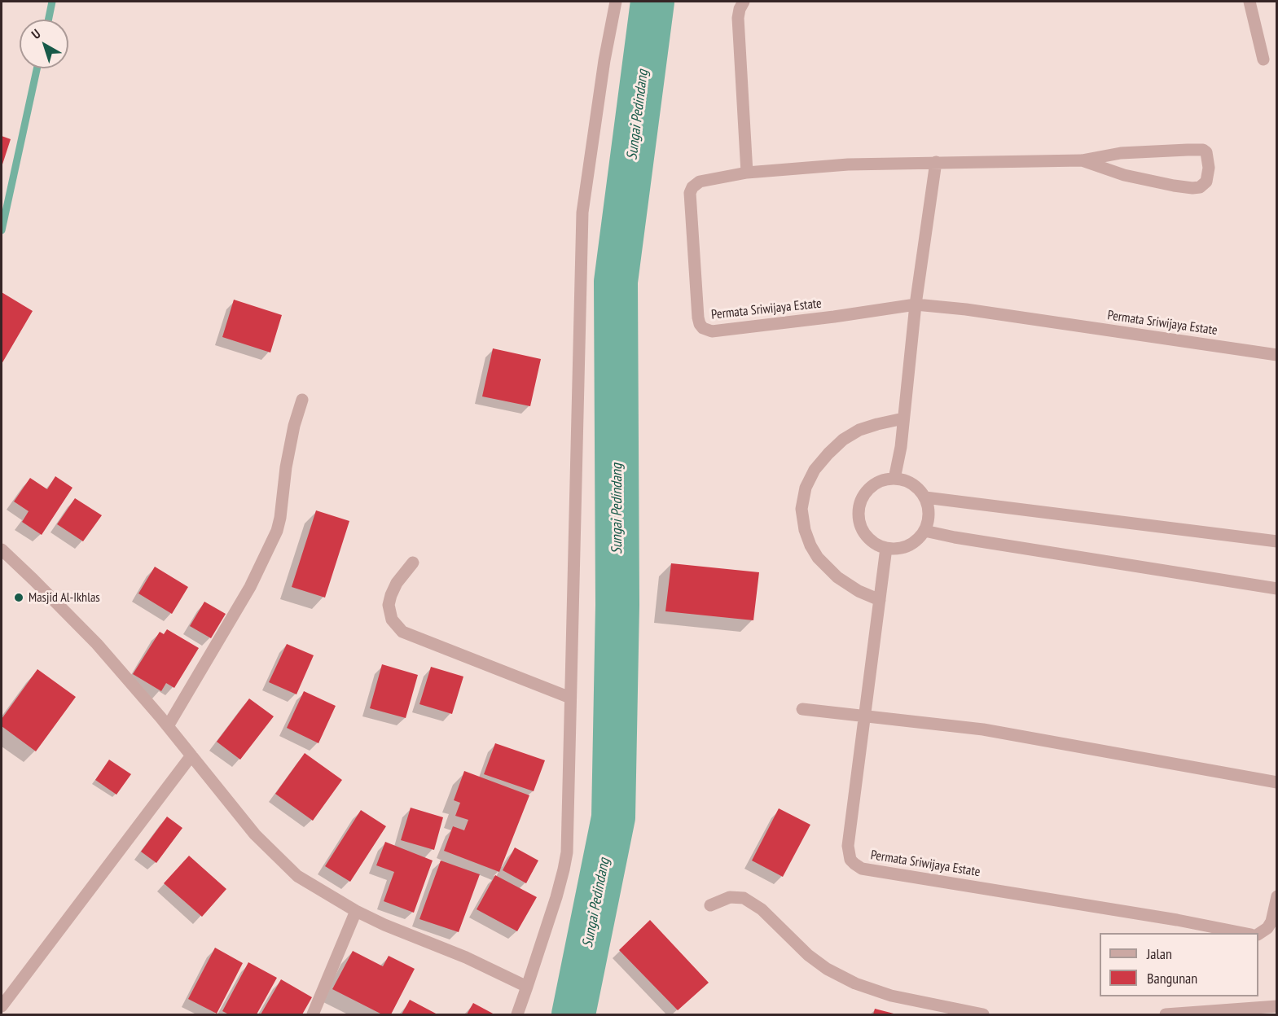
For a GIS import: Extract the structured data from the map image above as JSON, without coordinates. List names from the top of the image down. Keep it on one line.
{"streets":{"street":["Permata Sriwijaya Estate"]},"water":["Sungai Pedindang"],"places":["Masjid Al-Ikhlas"],"legend":["Jalan","Bangunan"],"north":"top left"}
